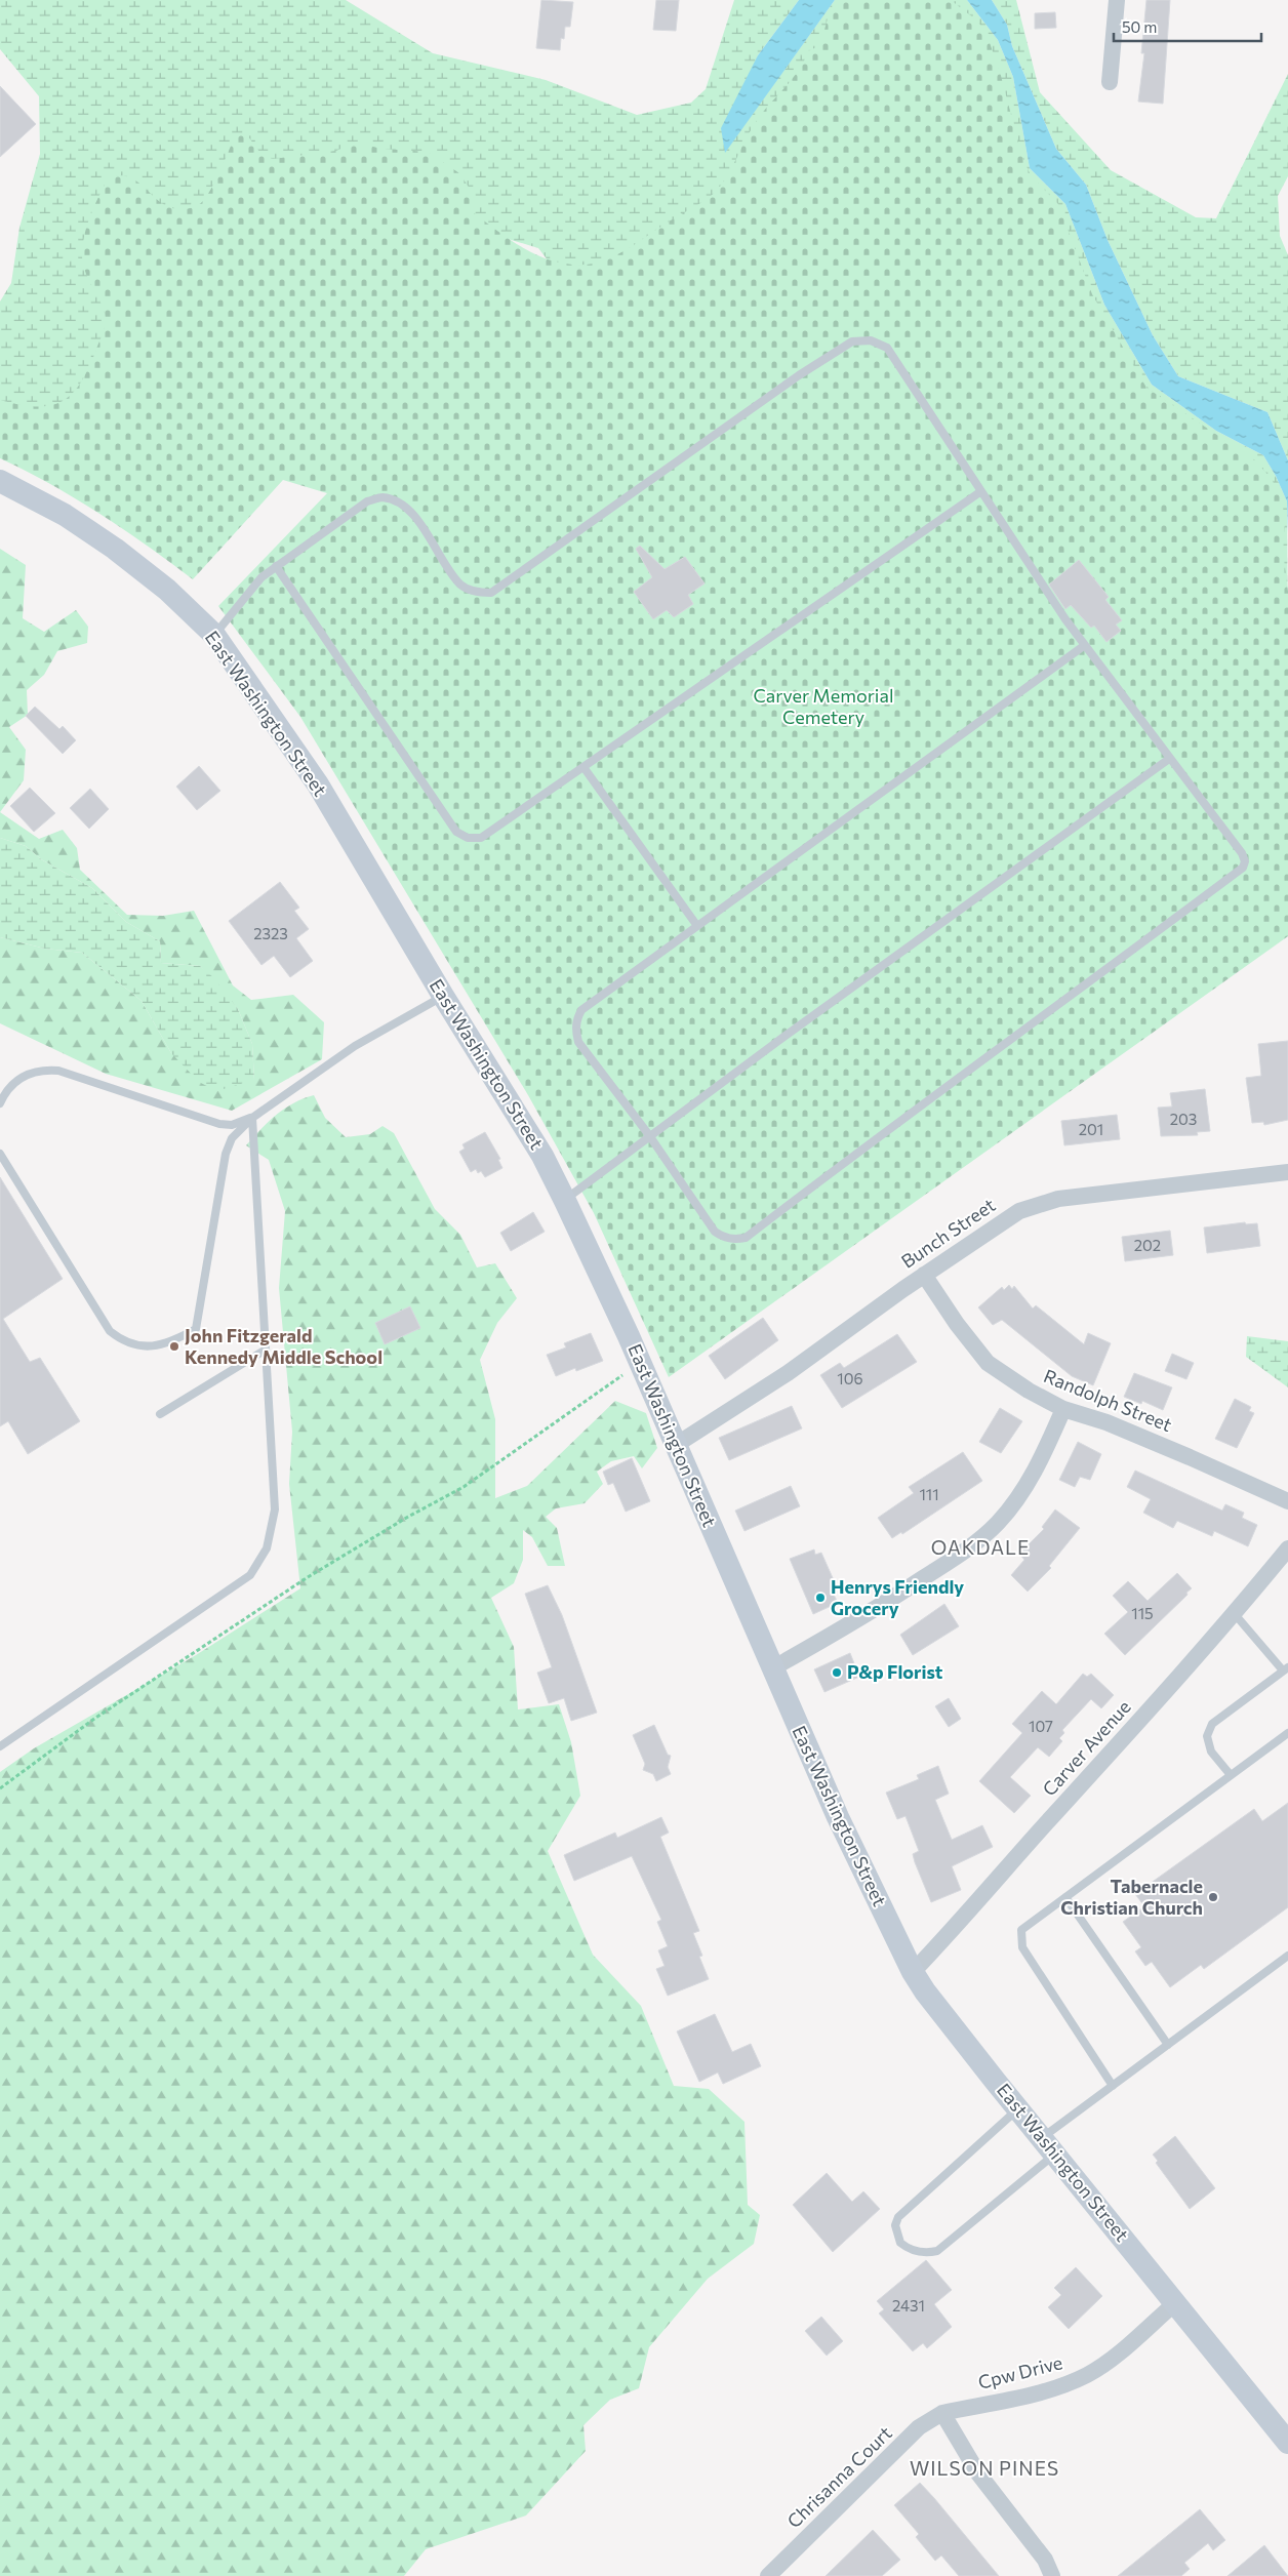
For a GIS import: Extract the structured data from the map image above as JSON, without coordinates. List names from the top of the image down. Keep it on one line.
{"streets":{"main road":["East Washington Street"],"street":["Bunch Street","Randolph Street","Carver Avenue","Cpw Drive","Chrisanna Court"]},"crossings":[["East Washington Street","Bunch Street"],["East Washington Street","Carver Avenue"],["East Washington Street","Cpw Drive"],["Bunch Street","Randolph Street"],["Cpw Drive","Chrisanna Court"]],"districts":["OAKDALE","WILSON PINES"],"parks":["Carver Memorial Cemetery"],"places":["John Fitzgerald Kennedy Middle School","Henrys Friendly Grocery","P&p Florist","Tabernacle Christian Church"],"house_numbers":["2323","203","201","202","106","111","115","107","2431"],"scale_bar":"50 m"}
